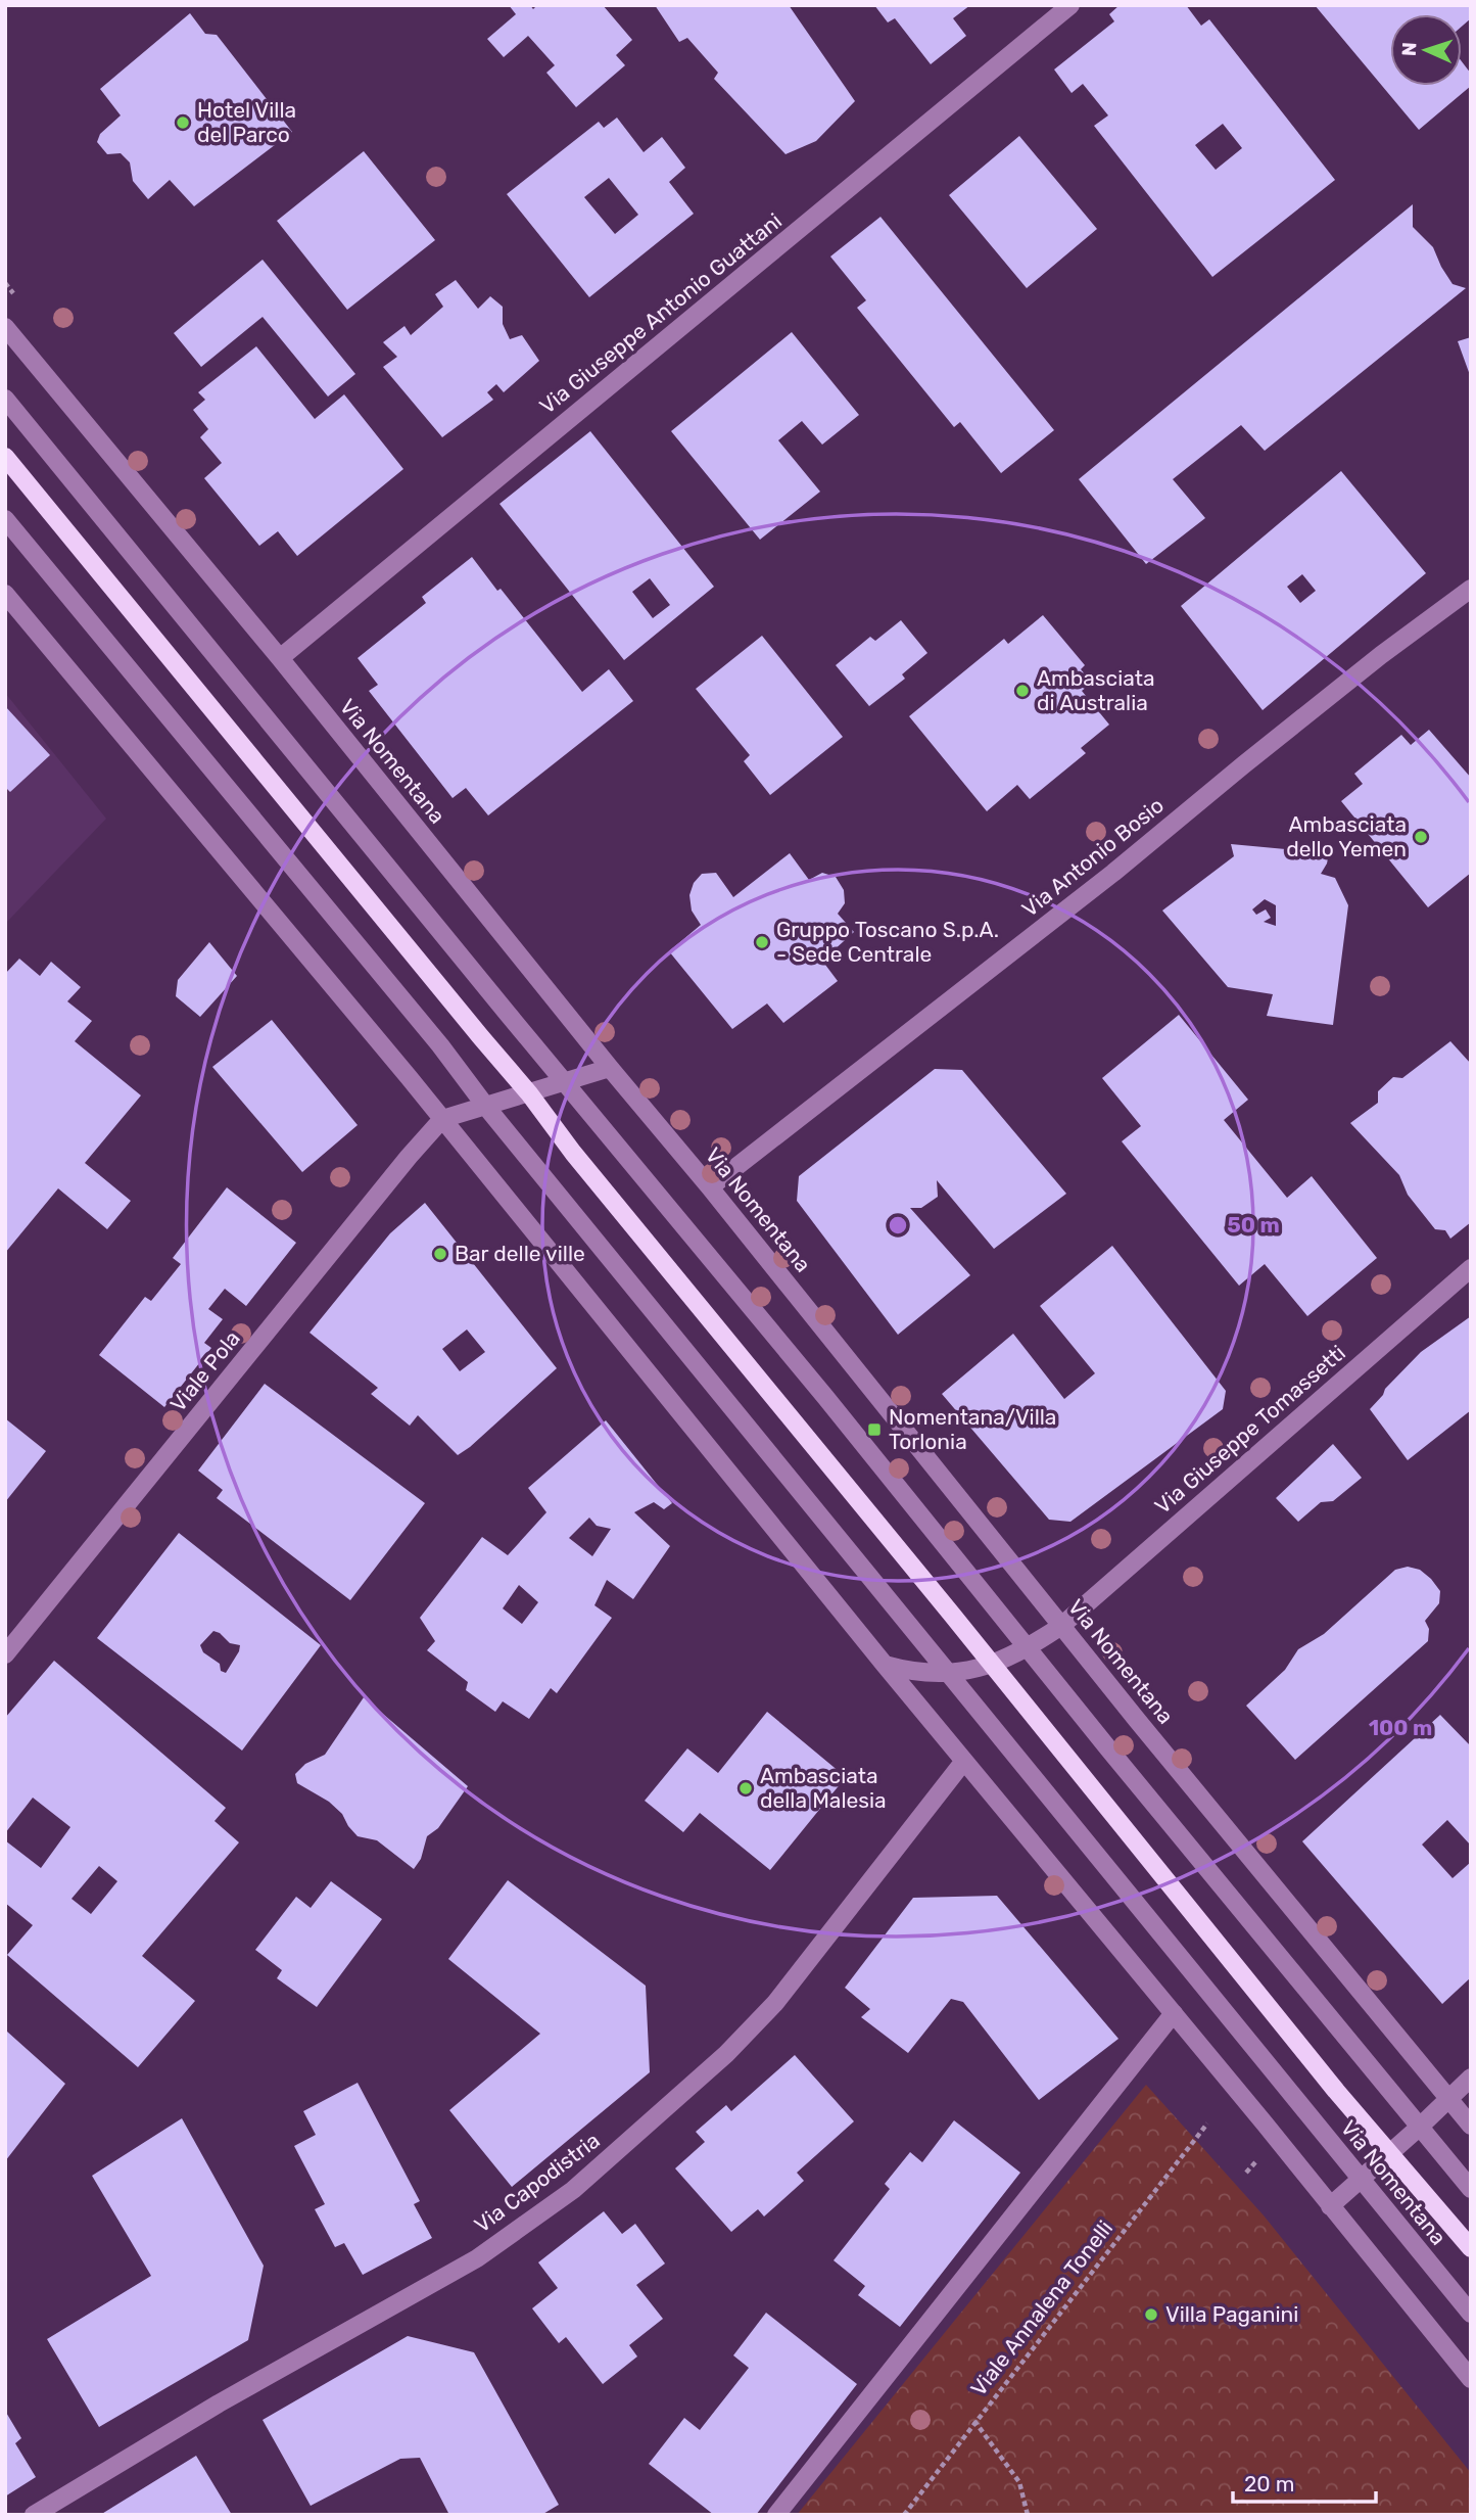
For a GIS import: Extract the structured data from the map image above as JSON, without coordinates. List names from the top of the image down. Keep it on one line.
{"streets":{"main road":["Via Nomentana"],"street":["Via Giuseppe Antonio Guattani","Via Antonio Bosio","Viale Pola","Via Giuseppe Tomassetti","Via Capodistria"],"path":["Viale Annalena Tonelli"]},"crossings":[["Via Giuseppe Antonio Guattani","Via Nomentana"],["Via Nomentana","Via Antonio Bosio"],["Via Nomentana","Via Giuseppe Tomassetti"]],"places":{"other":["Hotel Villa del Parco","Ambasciata di Australia","Ambasciata dello Yemen","Gruppo Toscano S.p.A. - Sede Centrale","Bar delle ville","Ambasciata della Malesia","Villa Paganini"],"transit":["Nomentana/Villa Torlonia"]},"scale_bar":"20 m","north":"left","rings":["50 m","100 m"]}
